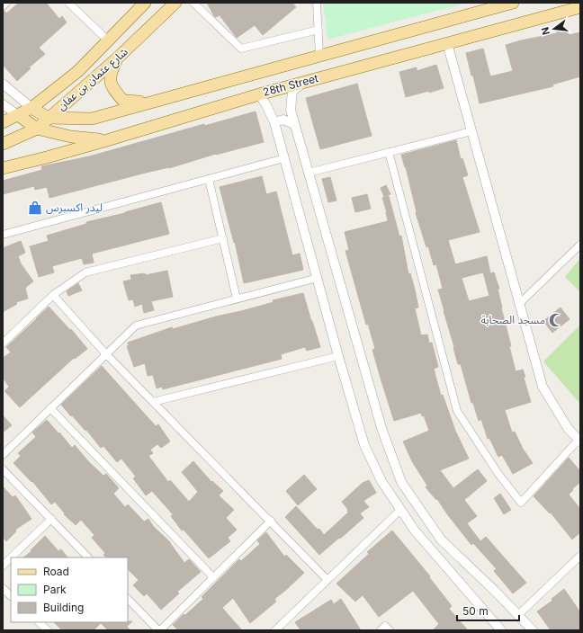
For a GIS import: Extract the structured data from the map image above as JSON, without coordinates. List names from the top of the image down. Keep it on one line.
{"streets":{"main road":["شارع عثمان بن عفان","28th Street"]},"crossings":[["شارع عثمان بن عفان","28th Street"]],"places":{"shop":["ليدر اكسبرس"],"mosque":["مسجد الصحابة"]},"legend":["Road","Park","Building"],"scale_bar":"50 m","north":"left"}
